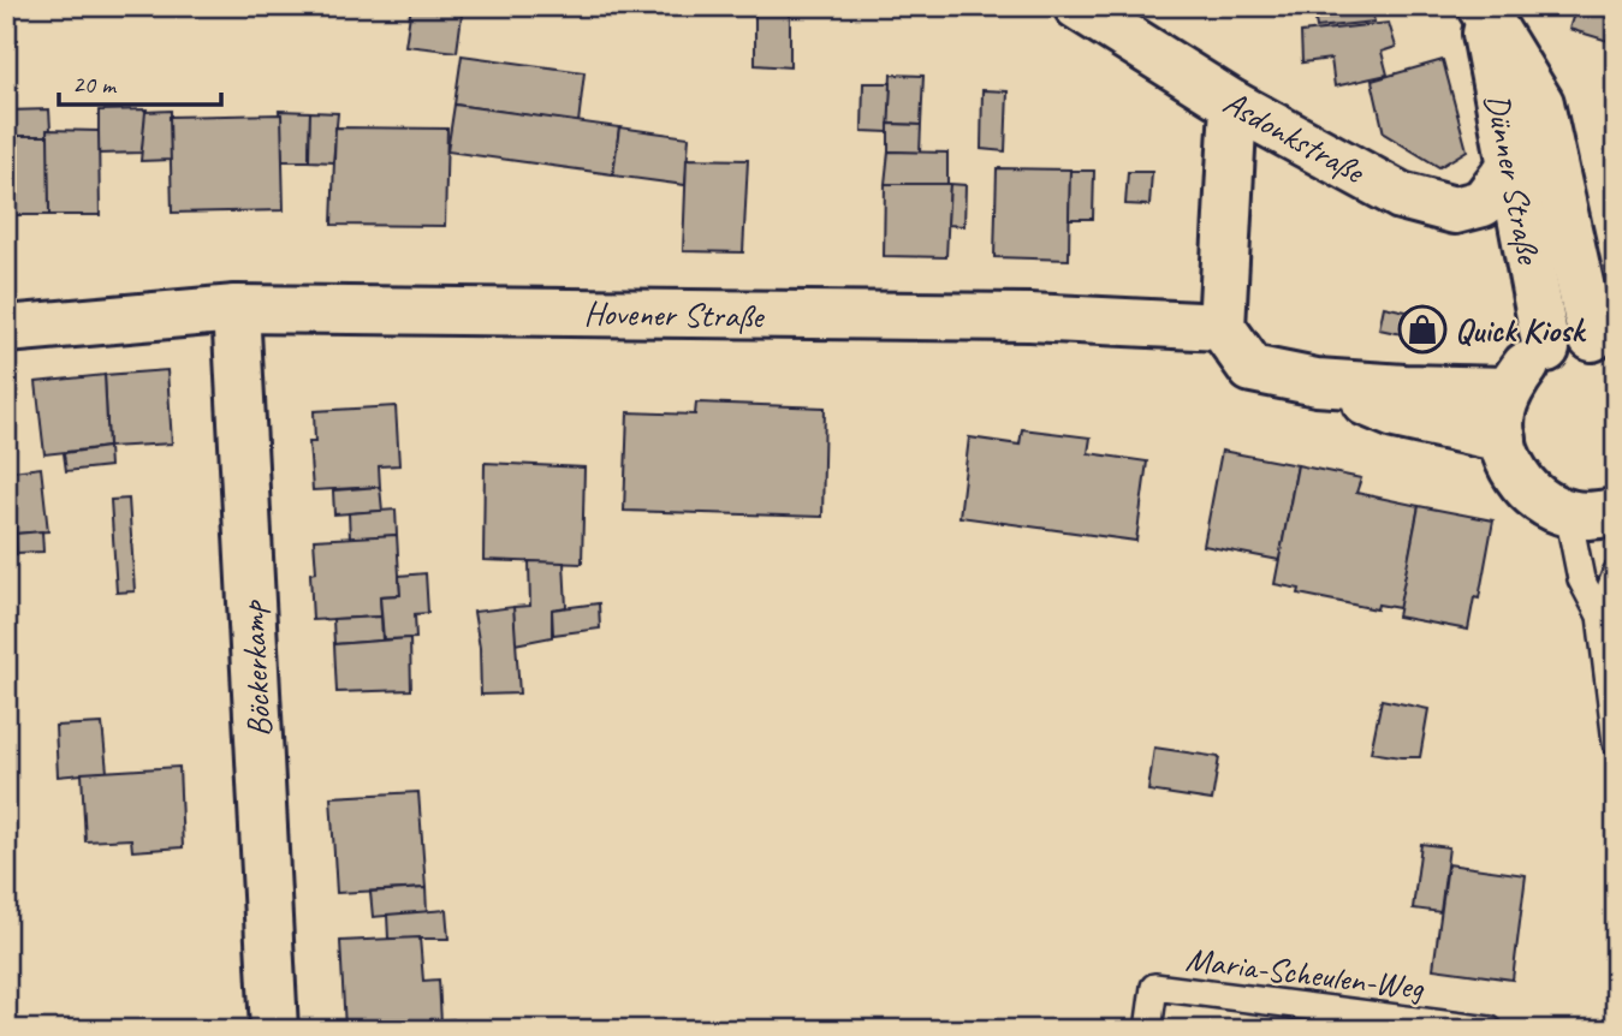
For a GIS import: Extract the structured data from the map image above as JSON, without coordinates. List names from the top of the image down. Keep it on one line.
{"streets":{"street":["Asdonkstraße","Dünner Straße","Hovener Straße","Böckerkamp"],"lane":["Maria-Scheulen-Weg"]},"crossings":[["Asdonkstraße","Dünner Straße"],["Hovener Straße","Böckerkamp"]],"places":{"shop":["Quick Kiosk"]},"scale_bar":"20 m"}
